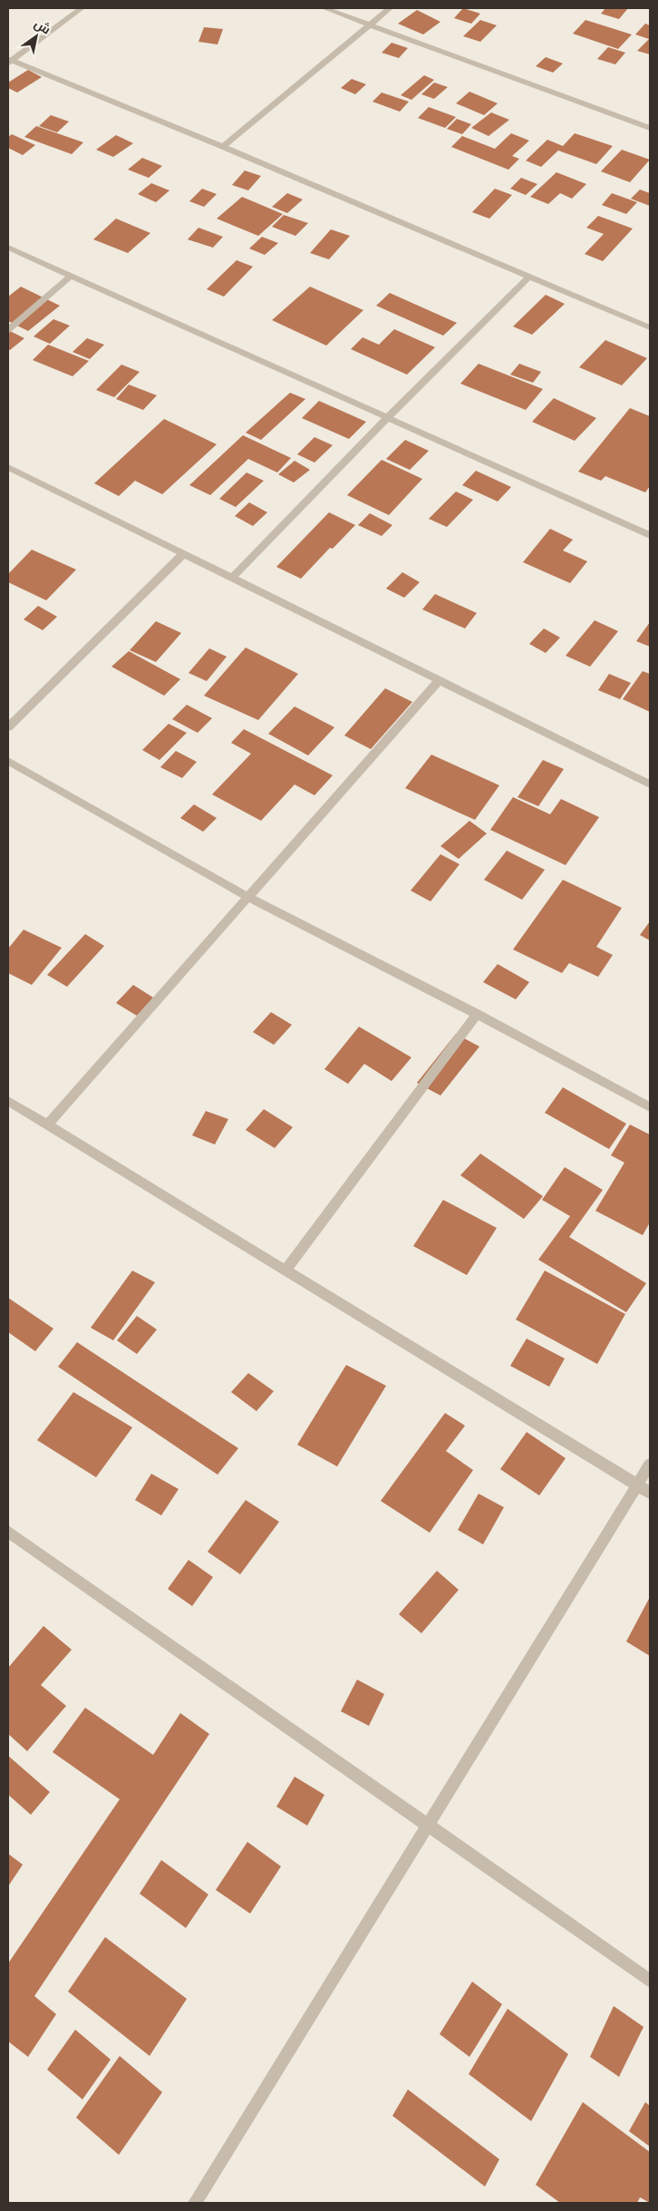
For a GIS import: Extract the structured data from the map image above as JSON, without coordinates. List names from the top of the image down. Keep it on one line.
{"north":"top right"}
